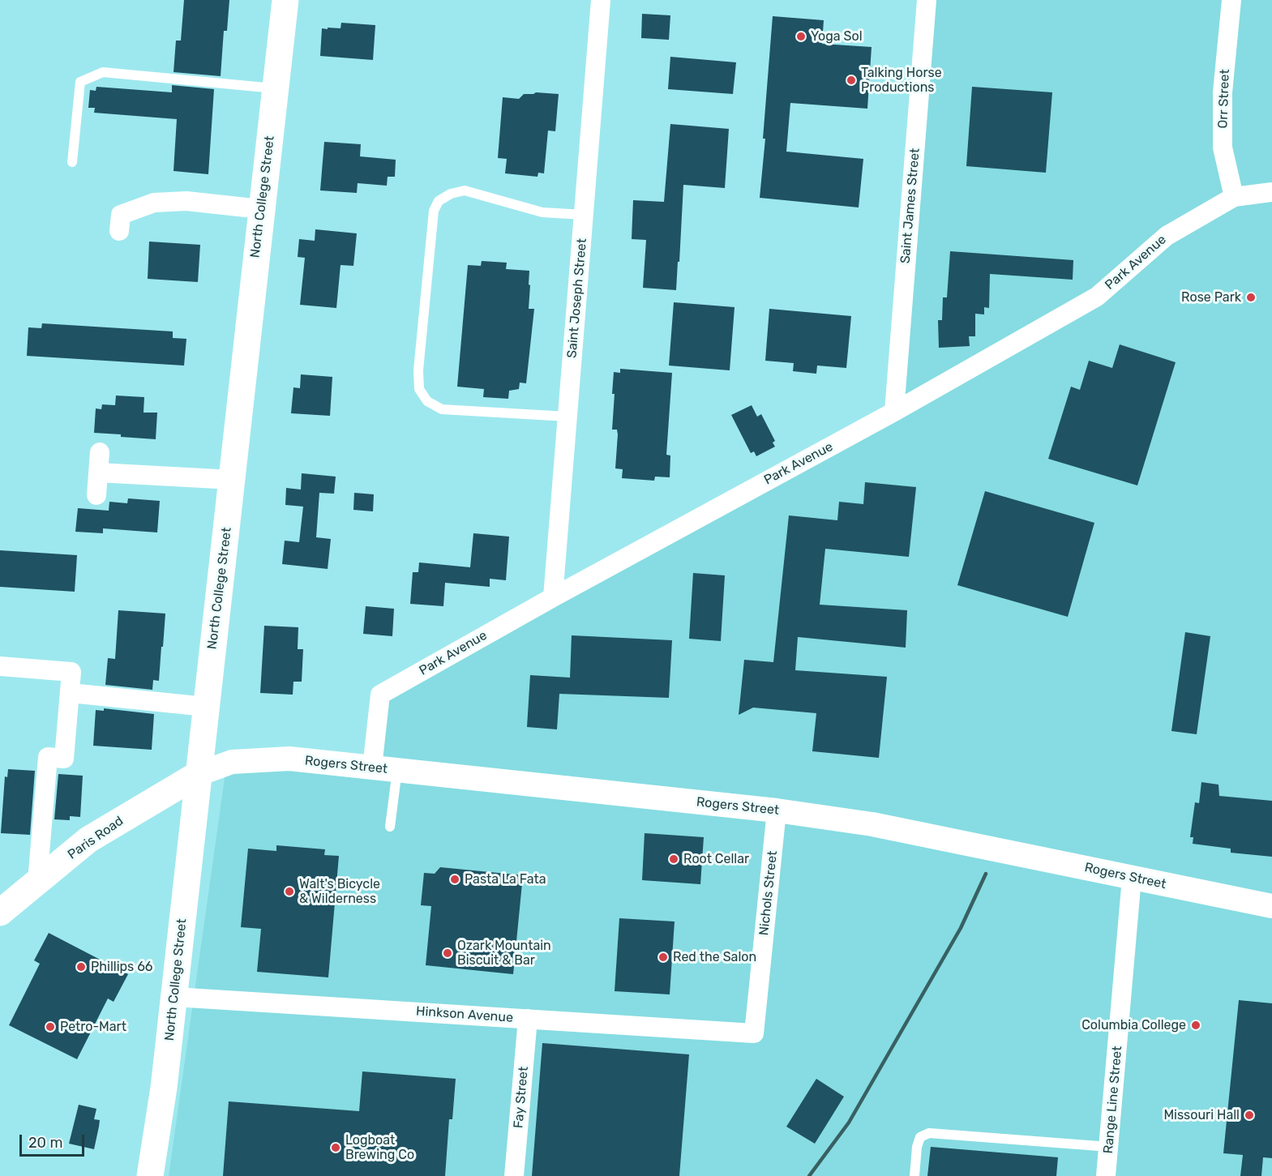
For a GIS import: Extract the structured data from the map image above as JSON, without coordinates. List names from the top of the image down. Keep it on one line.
{"streets":{"main road":["North College Street","Paris Road"],"street":["Orr Street","Saint James Street","Park Avenue","Saint Joseph Street","Rogers Street","Nichols Street","Hinkson Avenue","Fay Street","Range Line Street"]},"crossings":[["Orr Street","Park Avenue"],["North College Street","Rogers Street"],["North College Street","Paris Road"],["North College Street","Hinkson Avenue"],["Saint James Street","Park Avenue"],["Park Avenue","Saint Joseph Street"],["Park Avenue","Rogers Street"],["Rogers Street","Paris Road"],["Rogers Street","Nichols Street"],["Rogers Street","Range Line Street"],["Nichols Street","Hinkson Avenue"],["Hinkson Avenue","Fay Street"]],"places":["Yoga Sol","Talking Horse Productions","Rose Park","Root Cellar","Pasta La Fata","Walt's Bicycle & Wilderness","Ozark Mountain Biscuit & Bar","Red the Salon","Phillips 66","Columbia College","Petro-Mart","Missouri Hall","Logboat Brewing Co"],"scale_bar":"20 m"}
